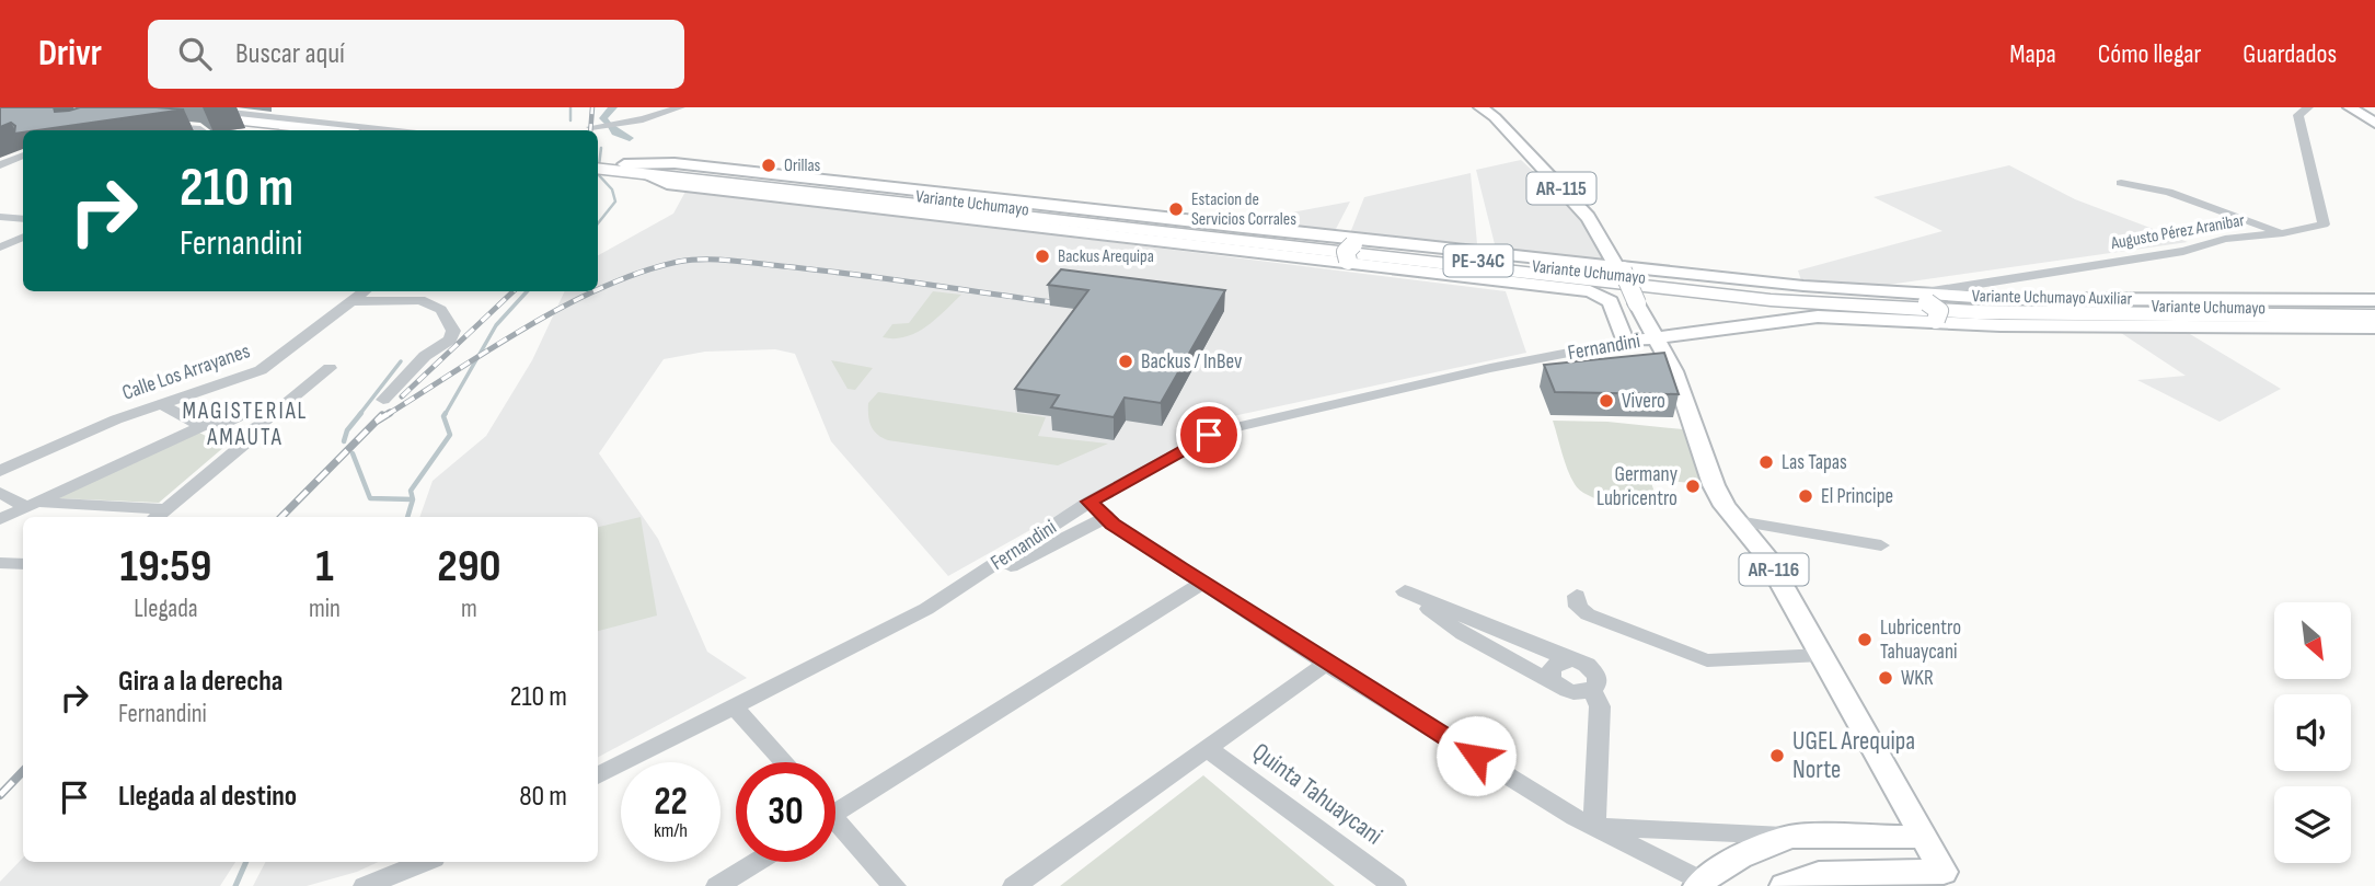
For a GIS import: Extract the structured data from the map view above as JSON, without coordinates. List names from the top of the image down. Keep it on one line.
{"streets":{"highway":["Variante Uchumayo","PE-34C"],"main road":["AR-115","Variante Uchumayo Auxiliar","AR-116"],"street":["Augusto Pérez Aranibar","Fernandini","Calle Los Arrayanes","Quinta Tahuaycani"]},"crossings":[["AR-115","Variante Uchumayo"],["AR-115","AR-116"],["Variante Uchumayo","Augusto Pérez Aranibar"],["Variante Uchumayo","Variante Uchumayo Auxiliar"],["Variante Uchumayo","Fernandini"],["Variante Uchumayo","AR-116"],["Augusto Pérez Aranibar","Variante Uchumayo Auxiliar"],["Fernandini","AR-116"]],"districts":["MAGISTERIAL AMAUTA"],"places":["Orillas","Estacion de Servicios Corrales","Backus Arequipa","Backus / InBev","Vivero","Las Tapas","Germany Lubricentro","El Principe","Lubricentro Tahuaycani","WKR","UGEL Arequipa Norte"],"north":"bottom right","page":{"header":"Drivr","search":"Buscar aquí","nav":["Mapa","Cómo llegar","Guardados"],"turn":["210 m","Fernandini"],"eta":["19:59","Llegada","1","min","290","m"],"list":[{"name":"Gira a la derecha","note":"Fernandini","value":"210 m"},{"name":"Llegada al destino","value":"80 m"}],"speed":"22 km/h","limit":"30"}}
